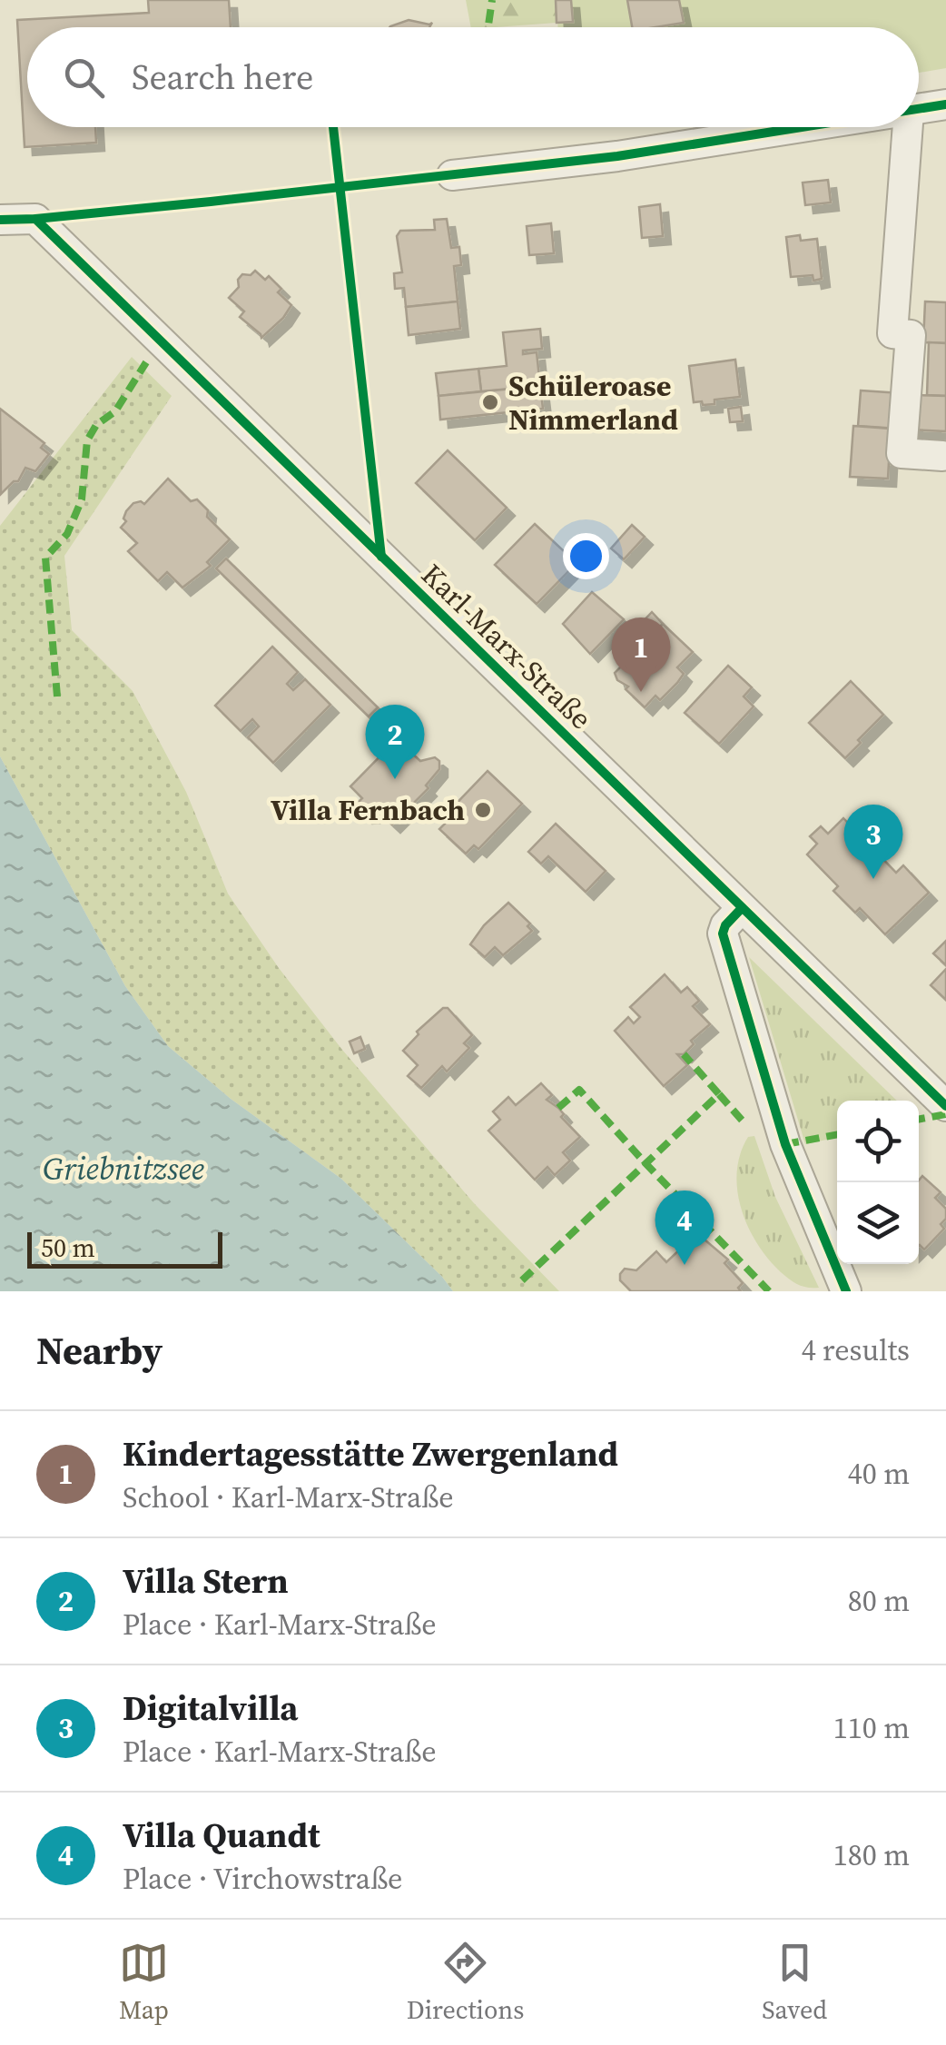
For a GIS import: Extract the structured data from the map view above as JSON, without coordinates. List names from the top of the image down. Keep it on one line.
{"streets":{"street":["Karl-Marx-Straße"]},"water":["Griebnitzsee"],"places":["Schüleroase Nimmerland","Villa Fernbach"],"scale_bar":"50 m","page":{"search":"Search here","pins":["1","2","3","4"],"scale":"50 m","heading":["Nearby","4 results"],"list":[{"mark":"1","name":"Kindertagesstätte Zwergenland","note":"School · Karl-Marx-Straße","value":"40 m"},{"mark":"2","name":"Villa Stern","note":"Place · Karl-Marx-Straße","value":"80 m"},{"mark":"3","name":"Digitalvilla","note":"Place · Karl-Marx-Straße","value":"110 m"},{"mark":"4","name":"Villa Quandt","note":"Place · Virchowstraße","value":"180 m"}],"nav":["Map","Directions","Saved"]}}
